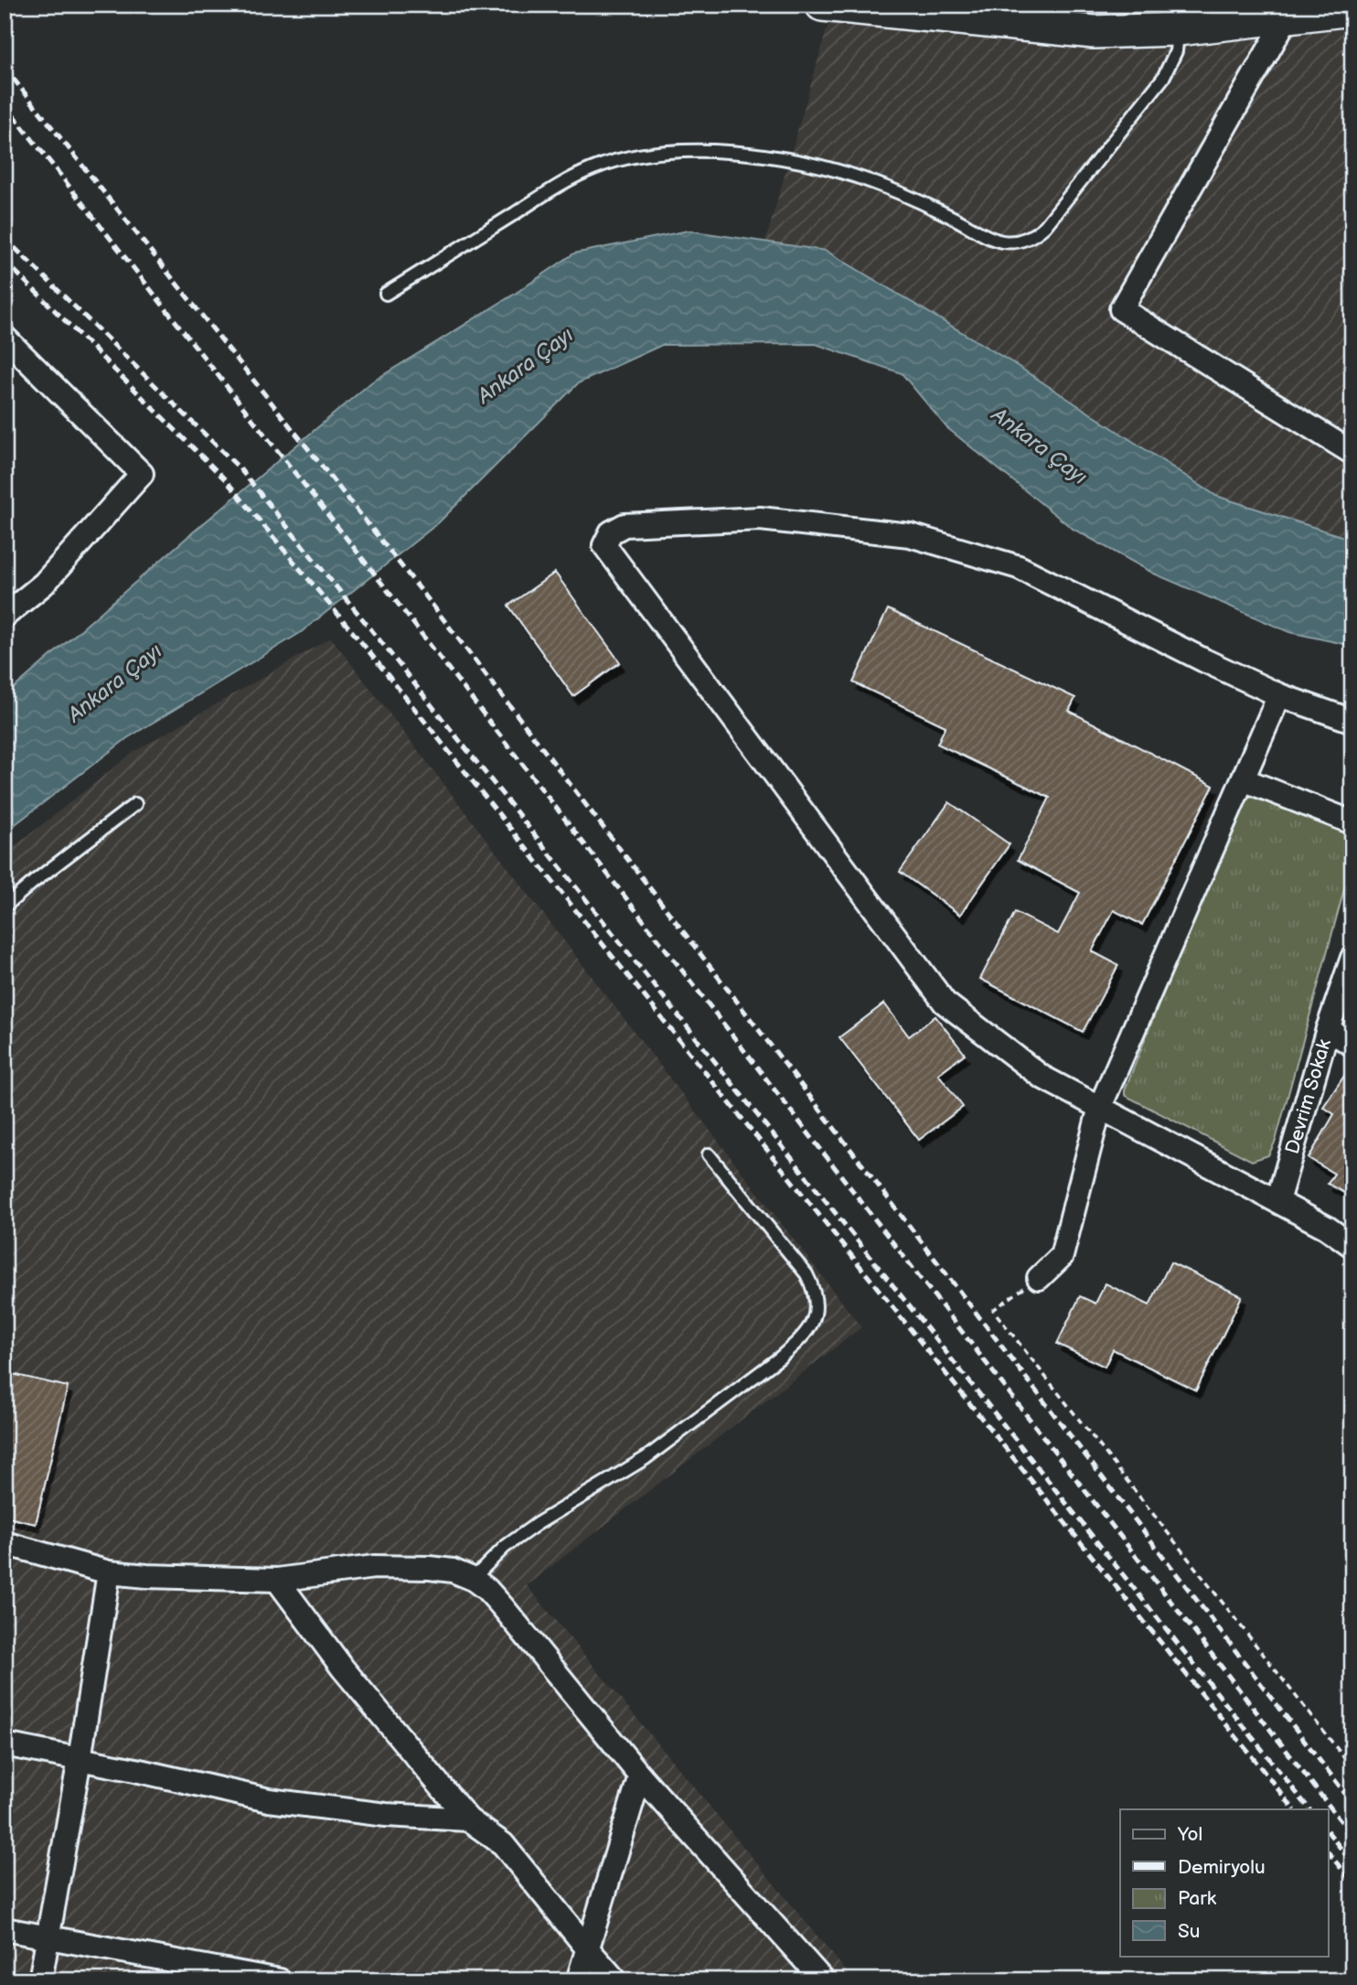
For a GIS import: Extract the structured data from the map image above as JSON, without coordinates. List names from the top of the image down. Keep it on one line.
{"streets":{"street":["Devrim Sokak"]},"water":["Ankara Çayı"],"legend":["Yol","Demiryolu","Park","Su"]}
